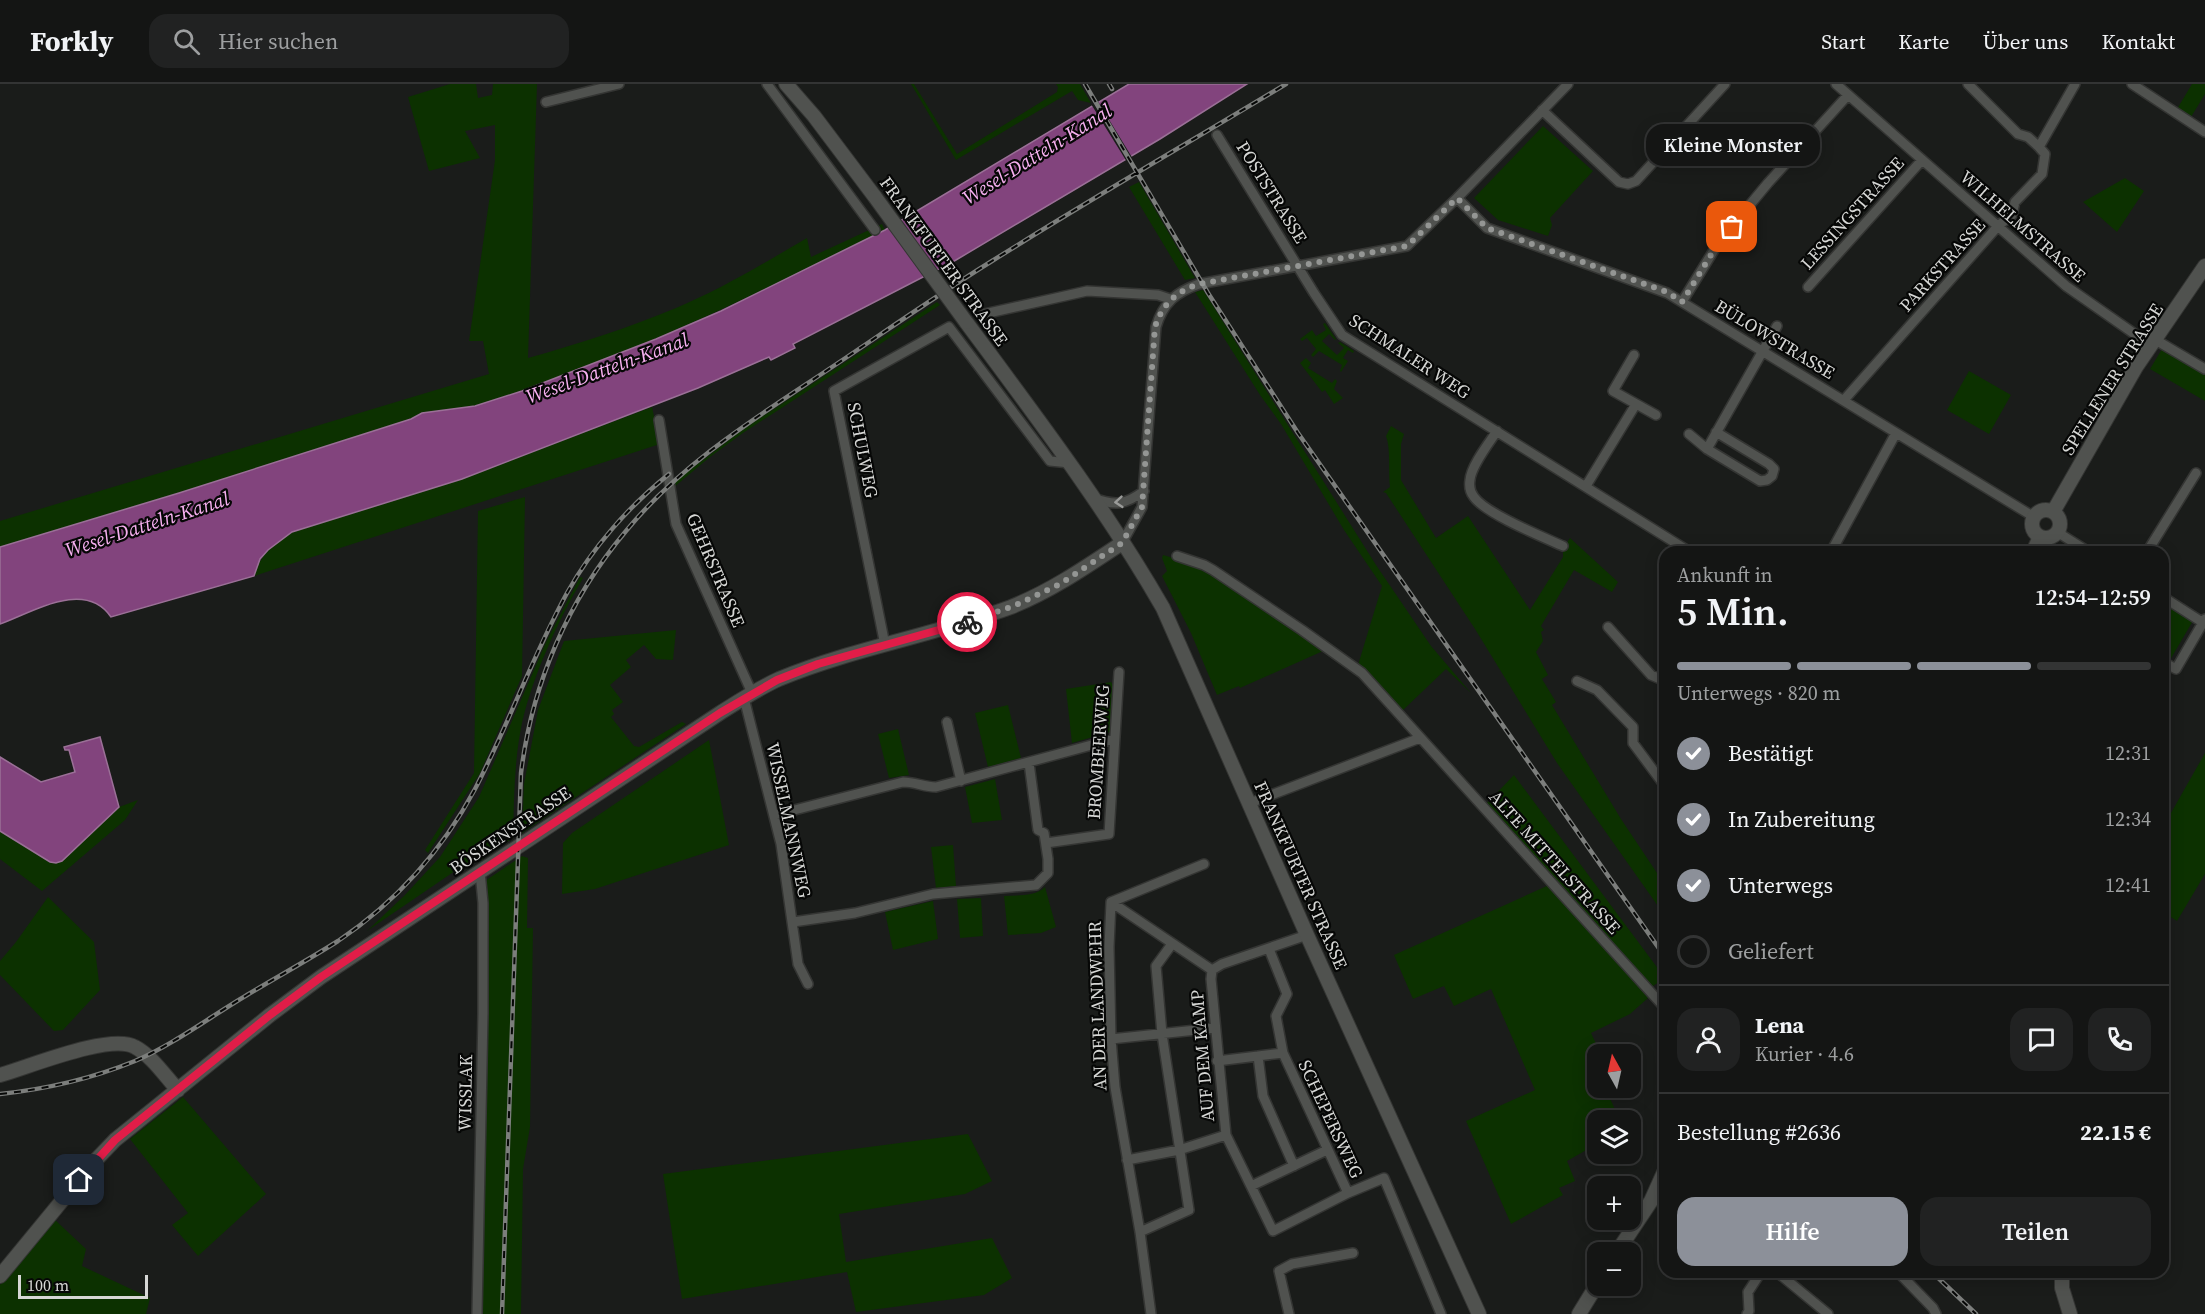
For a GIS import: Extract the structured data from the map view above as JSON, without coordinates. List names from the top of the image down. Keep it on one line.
{"streets":{"main road":["FRANKFURTER STRASSE","SPELLENER STRASSE","BÖSKENSTRASSE"],"street":["POSTSTRASSE","LESSINGSTRASSE","WILHELMSTRASSE","PARKSTRASSE","BÜLOWSTRASSE","SCHMALER WEG","SCHULWEG","GEHRSTRASSE","BROMBEERWEG","WISSELMANNWEG","ALTE MITTELSTRASSE","AN DER LANDWEHR","AUF DEM KAMP","WISSLAK","SCHEPERSWEG"]},"crossings":[["POSTSTRASSE","BÜLOWSTRASSE"],["POSTSTRASSE","SCHMALER WEG"],["LESSINGSTRASSE","WILHELMSTRASSE"],["WILHELMSTRASSE","PARKSTRASSE"],["WILHELMSTRASSE","SPELLENER STRASSE"],["FRANKFURTER STRASSE","SCHULWEG"],["FRANKFURTER STRASSE","BÖSKENSTRASSE"],["FRANKFURTER STRASSE","AUF DEM KAMP"],["PARKSTRASSE","BÜLOWSTRASSE"],["BÜLOWSTRASSE","SPELLENER STRASSE"],["SCHULWEG","BÖSKENSTRASSE"],["GEHRSTRASSE","WISSELMANNWEG"],["GEHRSTRASSE","BÖSKENSTRASSE"],["WISSELMANNWEG","BÖSKENSTRASSE"],["BÖSKENSTRASSE","WISSLAK"],["AUF DEM KAMP","SCHEPERSWEG"]],"water":["Wesel-Datteln-Kanal"],"places":["Kleine Monster"],"scale_bar":"100 m","north":"top","page":{"header":"Forkly","search":"Hier suchen","nav":["Start","Karte","Über uns","Kontakt"],"bubble":"Kleine Monster","heading":["5 Min.","Ankunft in","12:54–12:59"],"panel":["Lena","Kurier · 4.6","Bestellung #2636","22.15 €"],"bar":"Unterwegs · 820 m","list":[["Bestätigt","12:31"],["In Zubereitung","12:34"],["Unterwegs","12:41"],"Geliefert"],"map_buttons":["+","−"],"buttons":["Hilfe","Teilen"],"scale":"100 m"}}
